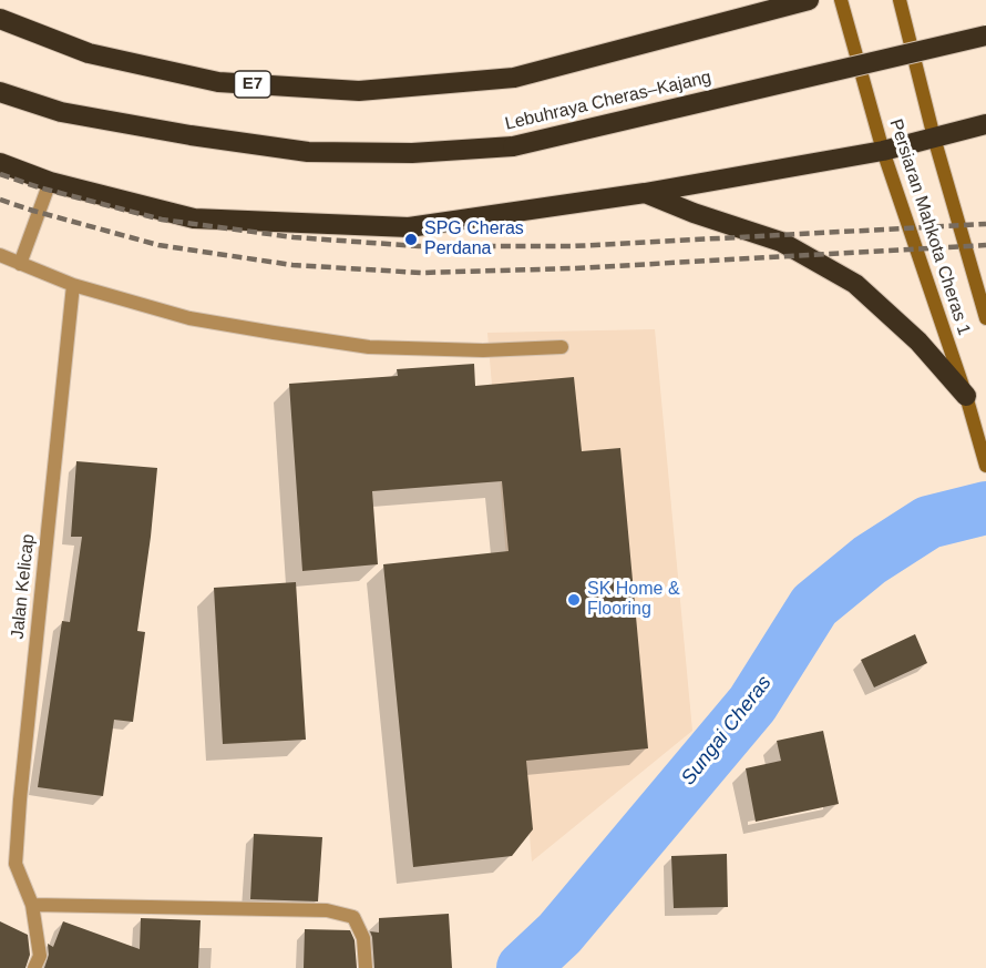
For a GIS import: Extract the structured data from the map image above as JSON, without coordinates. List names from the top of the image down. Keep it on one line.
{"streets":{"highway":["E7","Lebuhraya Cheras–Kajang"],"main road":["Persiaran Mahkota Cheras 1"],"street":["Jalan Kelicap"]},"water":["Sungai Cheras"],"places":["SPG Cheras Perdana","SK Home & Flooring"]}
